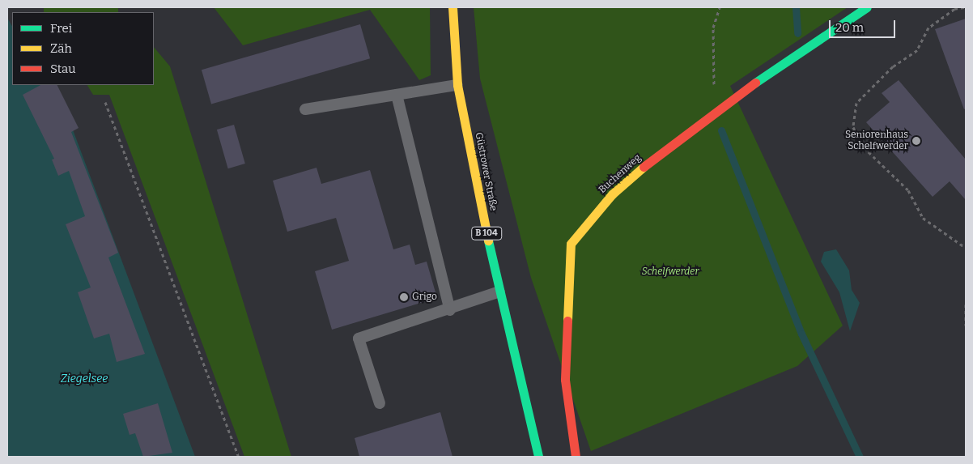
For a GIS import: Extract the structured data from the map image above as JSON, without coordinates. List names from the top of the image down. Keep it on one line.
{"streets":{"street":["Güstrower Straße","Buchenweg","B 104"]},"water":["Ziegelsee"],"parks":["Schelfwerder"],"places":["Seniorenhaus Schelfwerder","Grigo"],"legend":["Frei","Zäh","Stau"],"scale_bar":"20 m"}
